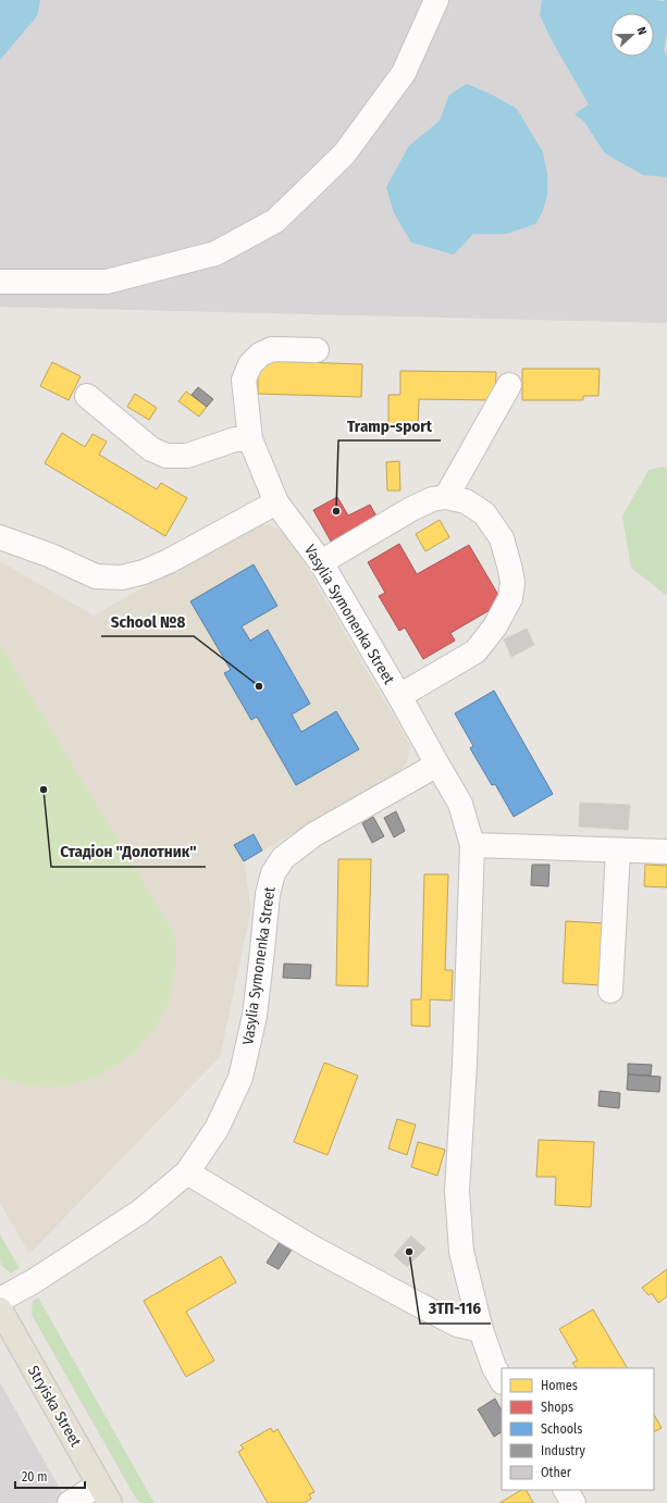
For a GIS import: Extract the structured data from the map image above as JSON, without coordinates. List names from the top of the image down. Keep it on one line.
{"streets":{"main road":["Stryiska Street"],"street":["Vasylia Symonenka Street"]},"crossings":[["Vasylia Symonenka Street","Stryiska Street"]],"places":["Tramp-sport","School №8","Стадіон \"Долотник\"","ЗТП-116"],"legend":["Homes","Shops","Schools","Industry","Other"],"scale_bar":"20 m","north":"right"}
